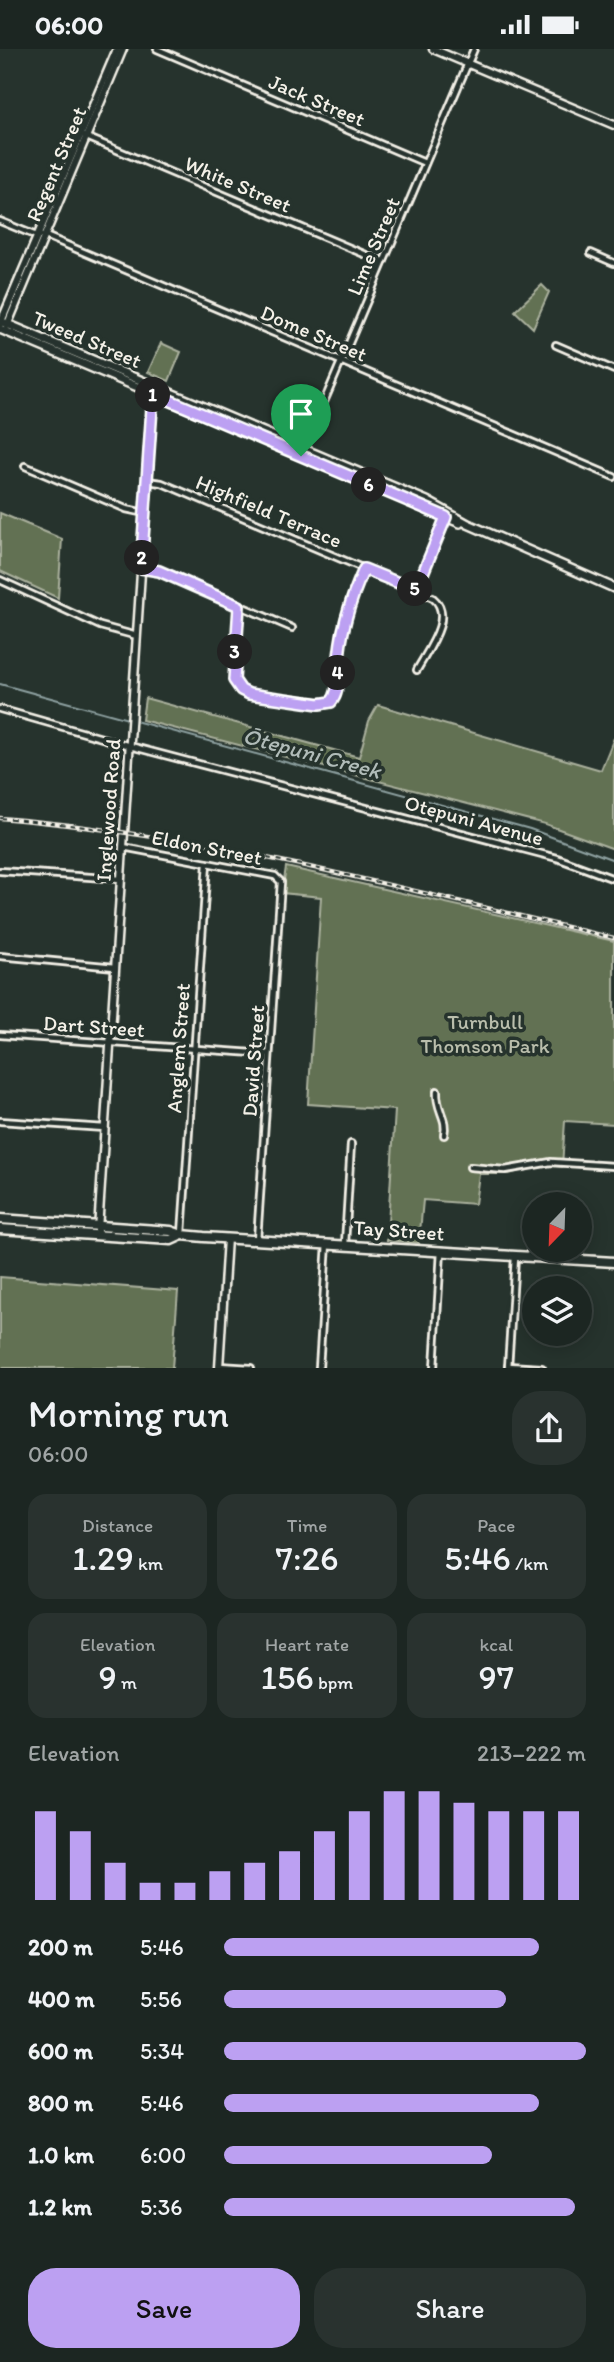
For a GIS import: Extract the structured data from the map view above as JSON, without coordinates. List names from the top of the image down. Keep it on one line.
{"streets":{"highway":["Tay Street"],"main road":["Tweed Street"],"street":["Jack Street","Regent Street","White Street","Lime Street","Dome Street","Highfield Terrace","Inglewood Road","Otepuni Avenue","Eldon Street","Dart Street","Anglem Street","David Street"]},"crossings":[["Jack Street","Lime Street"],["Regent Street","White Street"],["Regent Street","Dome Street"],["Regent Street","Tweed Street"],["White Street","Lime Street"],["Lime Street","Dome Street"],["Lime Street","Tweed Street"],["Tweed Street","Inglewood Road"],["Highfield Terrace","Inglewood Road"],["Inglewood Road","Otepuni Avenue"],["Inglewood Road","Eldon Street"],["Inglewood Road","Dart Street"],["Inglewood Road","Tay Street"],["Eldon Street","Anglem Street"],["Eldon Street","David Street"],["Dart Street","Anglem Street"],["Dart Street","David Street"],["Anglem Street","Tay Street"],["David Street","Tay Street"]],"water":["Ōtepuni Creek"],"parks":["Turnbull Thomson Park"],"north":"bottom left","page":{"status":"06:00","pins":["1","6","2","5","3","4"],"heading":["Morning run","06:00"],"stats":[["Distance","1.29 km"],["Time","7:26"],["Pace","5:46 /km"],["Elevation","9 m"],["Heart rate","156 bpm"],["kcal","97"]],"chart":["Elevation","213–222 m"],"list":[{"name":"200 m","note":"5:46"},{"name":"400 m","note":"5:56"},{"name":"600 m","note":"5:34"},{"name":"800 m","note":"5:46"},{"name":"1.0 km","note":"6:00"},{"name":"1.2 km","note":"5:36"}],"buttons":["Save","Share"]}}
